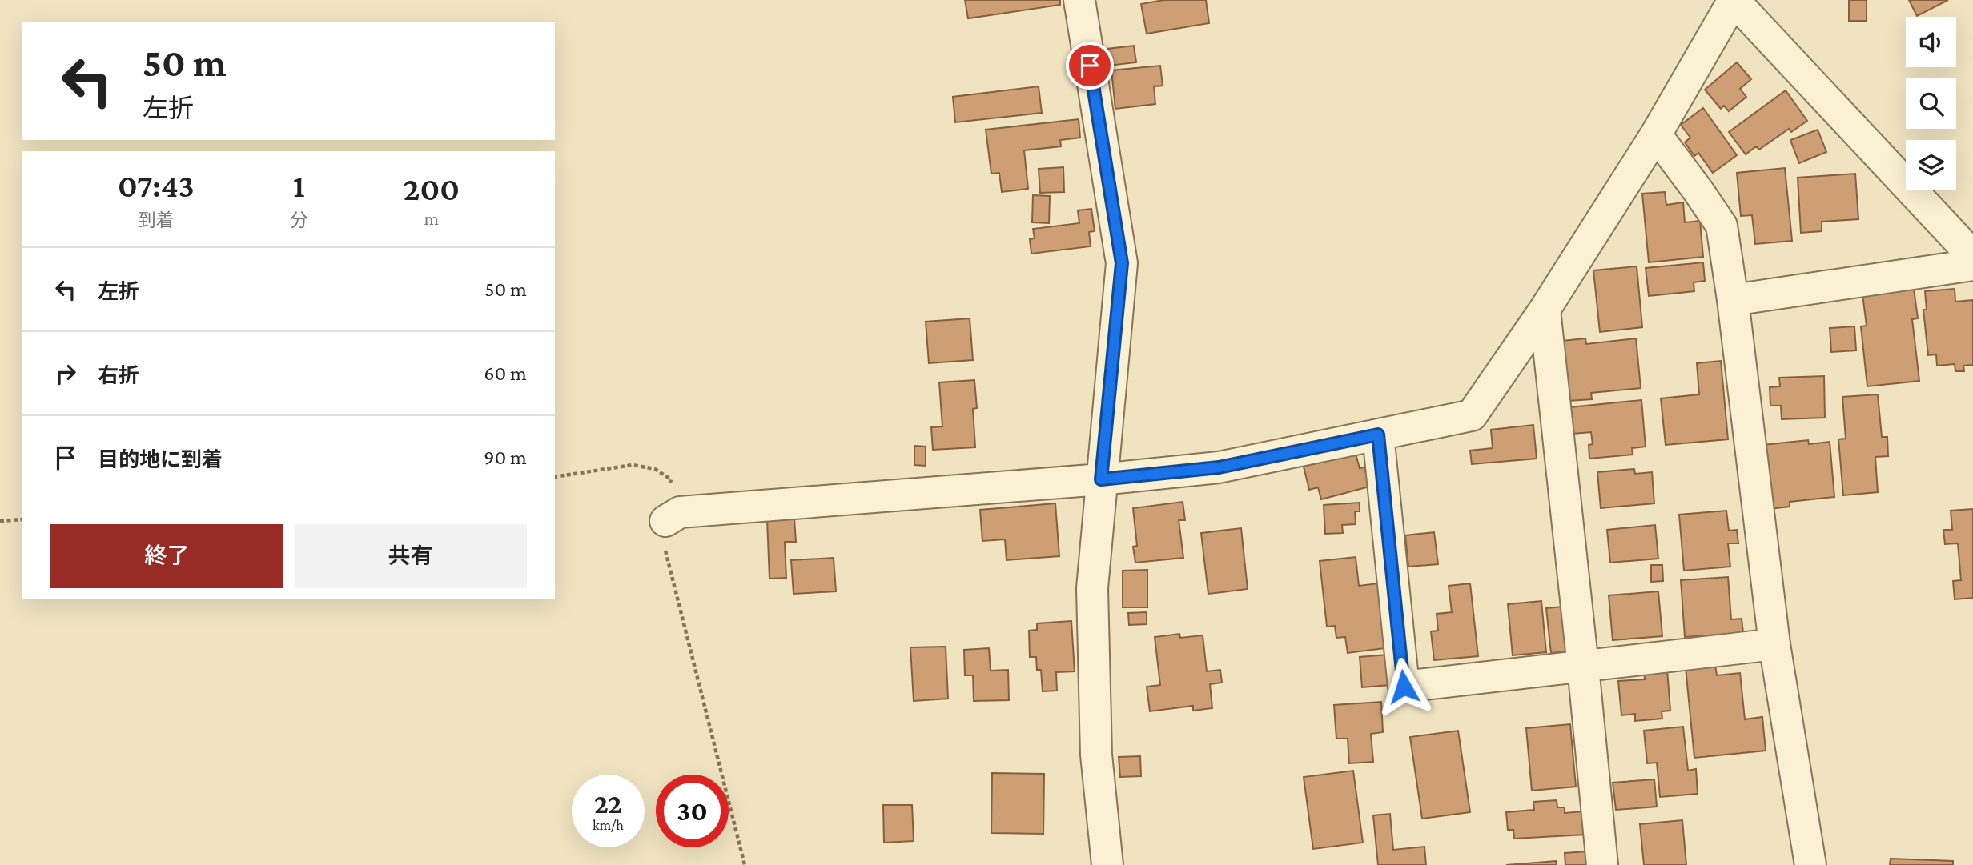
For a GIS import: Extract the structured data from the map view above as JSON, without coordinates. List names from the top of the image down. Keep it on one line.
{"page":{"turn":["50 m","左折"],"eta":["07:43","到着","1","分","200","m"],"list":[{"name":"左折","value":"50 m"},{"name":"右折","value":"60 m"},{"name":"目的地に到着","value":"90 m"}],"buttons":["終了","共有"],"speed":"22 km/h","limit":"30"}}
